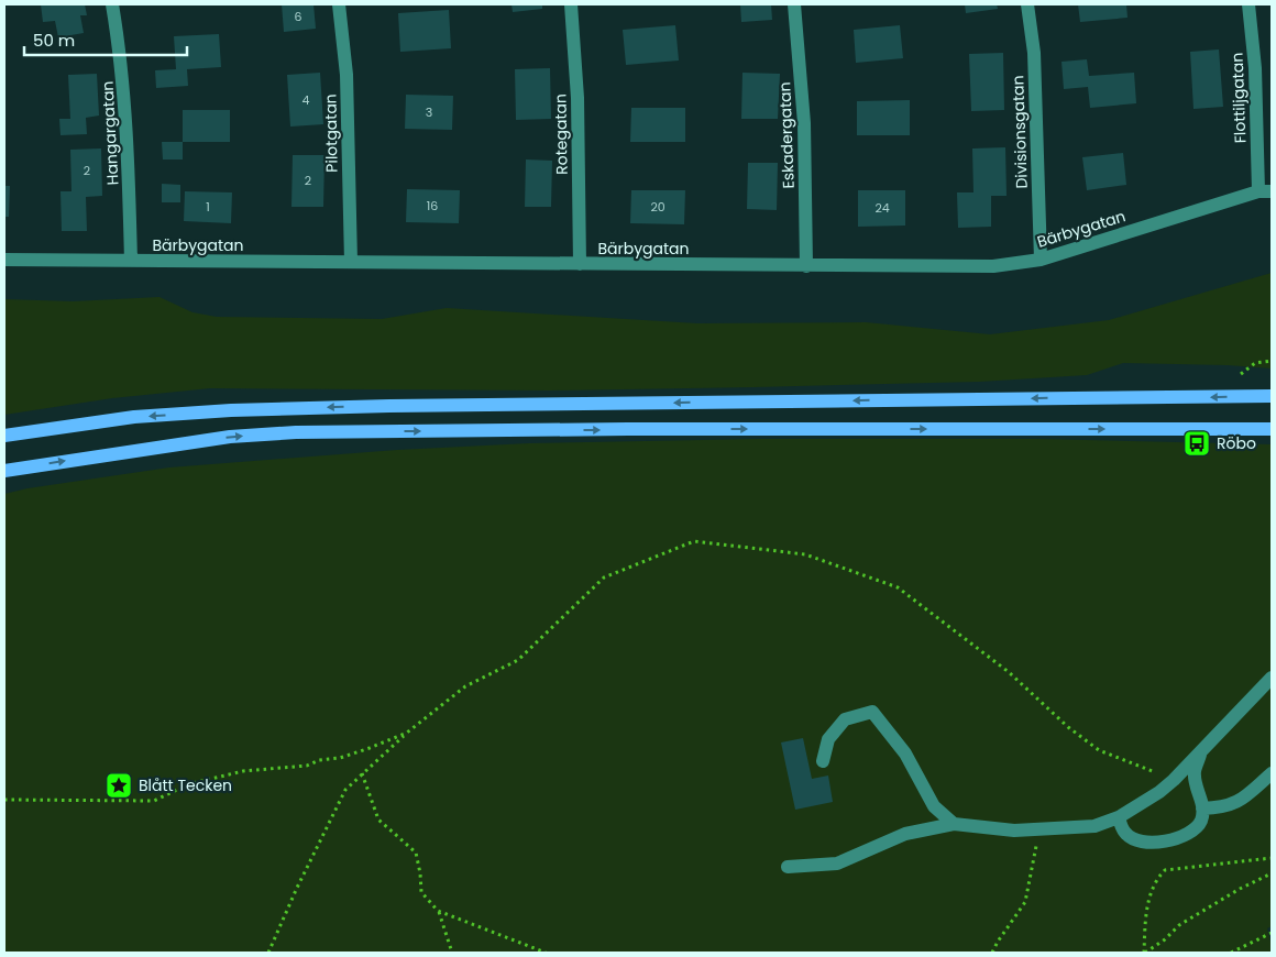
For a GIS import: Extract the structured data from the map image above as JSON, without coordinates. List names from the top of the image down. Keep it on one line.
{"streets":{"street":["Flottiljgatan","Divisionsgatan","Hangargatan","Pilotgatan","Rotegatan","Eskadergatan","Bärbygatan"]},"crossings":[["Flottiljgatan","Bärbygatan"],["Divisionsgatan","Bärbygatan"],["Hangargatan","Bärbygatan"],["Pilotgatan","Bärbygatan"],["Rotegatan","Bärbygatan"],["Eskadergatan","Bärbygatan"]],"places":{"bus stop":["Röbo"],"place":["Blått Tecken"]},"house_numbers":["6","4","3","2","2","16","1","20","24"],"scale_bar":"50 m"}
